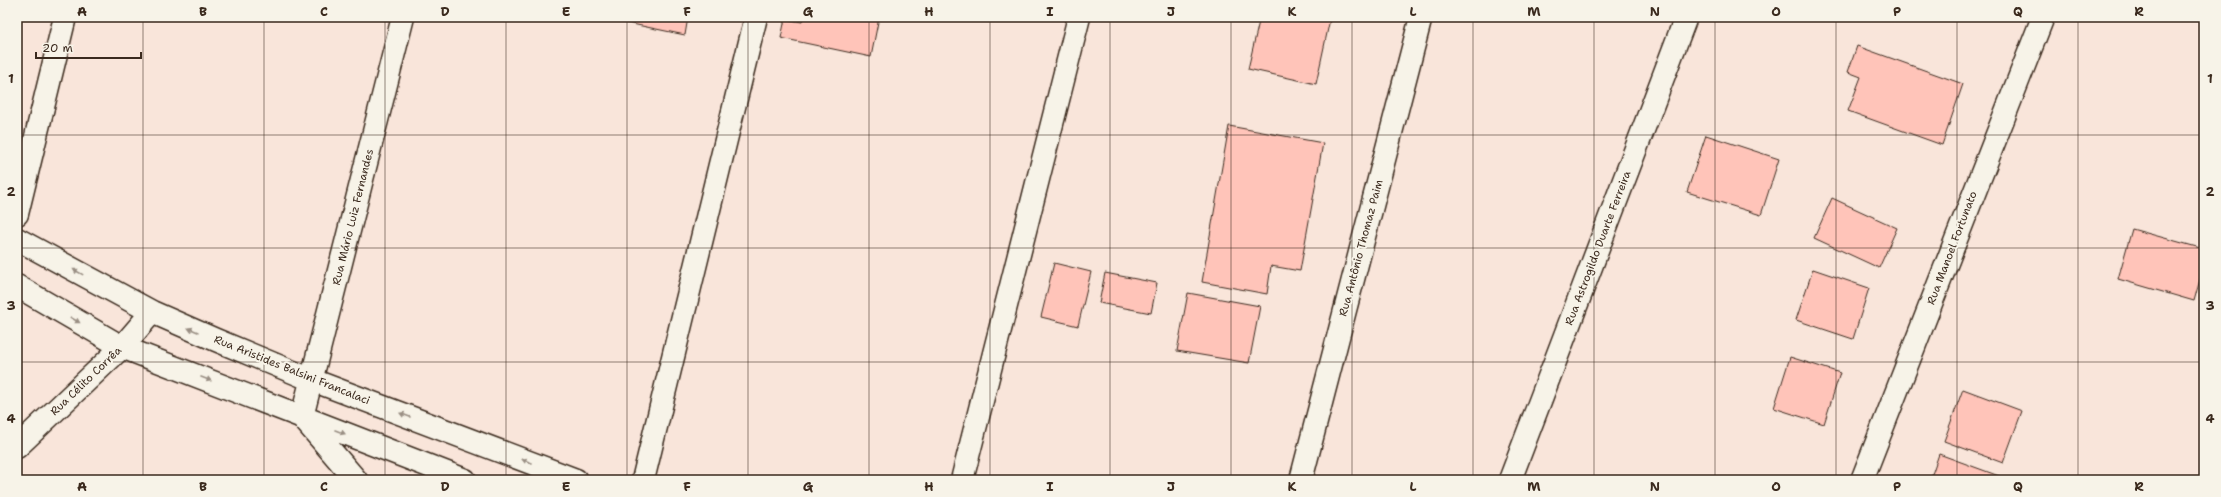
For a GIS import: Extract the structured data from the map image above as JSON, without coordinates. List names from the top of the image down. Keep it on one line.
{"streets":{"street":["Rua Mário Luiz Fernandes","Rua Antônio Thomaz Paim","Rua Astrogildo Duarte Ferreira","Rua Manoel Fortunato","Rua Aristides Balsini Francalaci","Rua Célito Corrêa"]},"crossings":[["Rua Mário Luiz Fernandes","Rua Aristides Balsini Francalaci"],["Rua Aristides Balsini Francalaci","Rua Célito Corrêa"]],"scale_bar":"20 m","grid":{"columns":["A","B","C","D","E","F","G","H","I","J","K","L","M","N","O","P","Q","R"],"rows":["1","2","3","4"]}}
